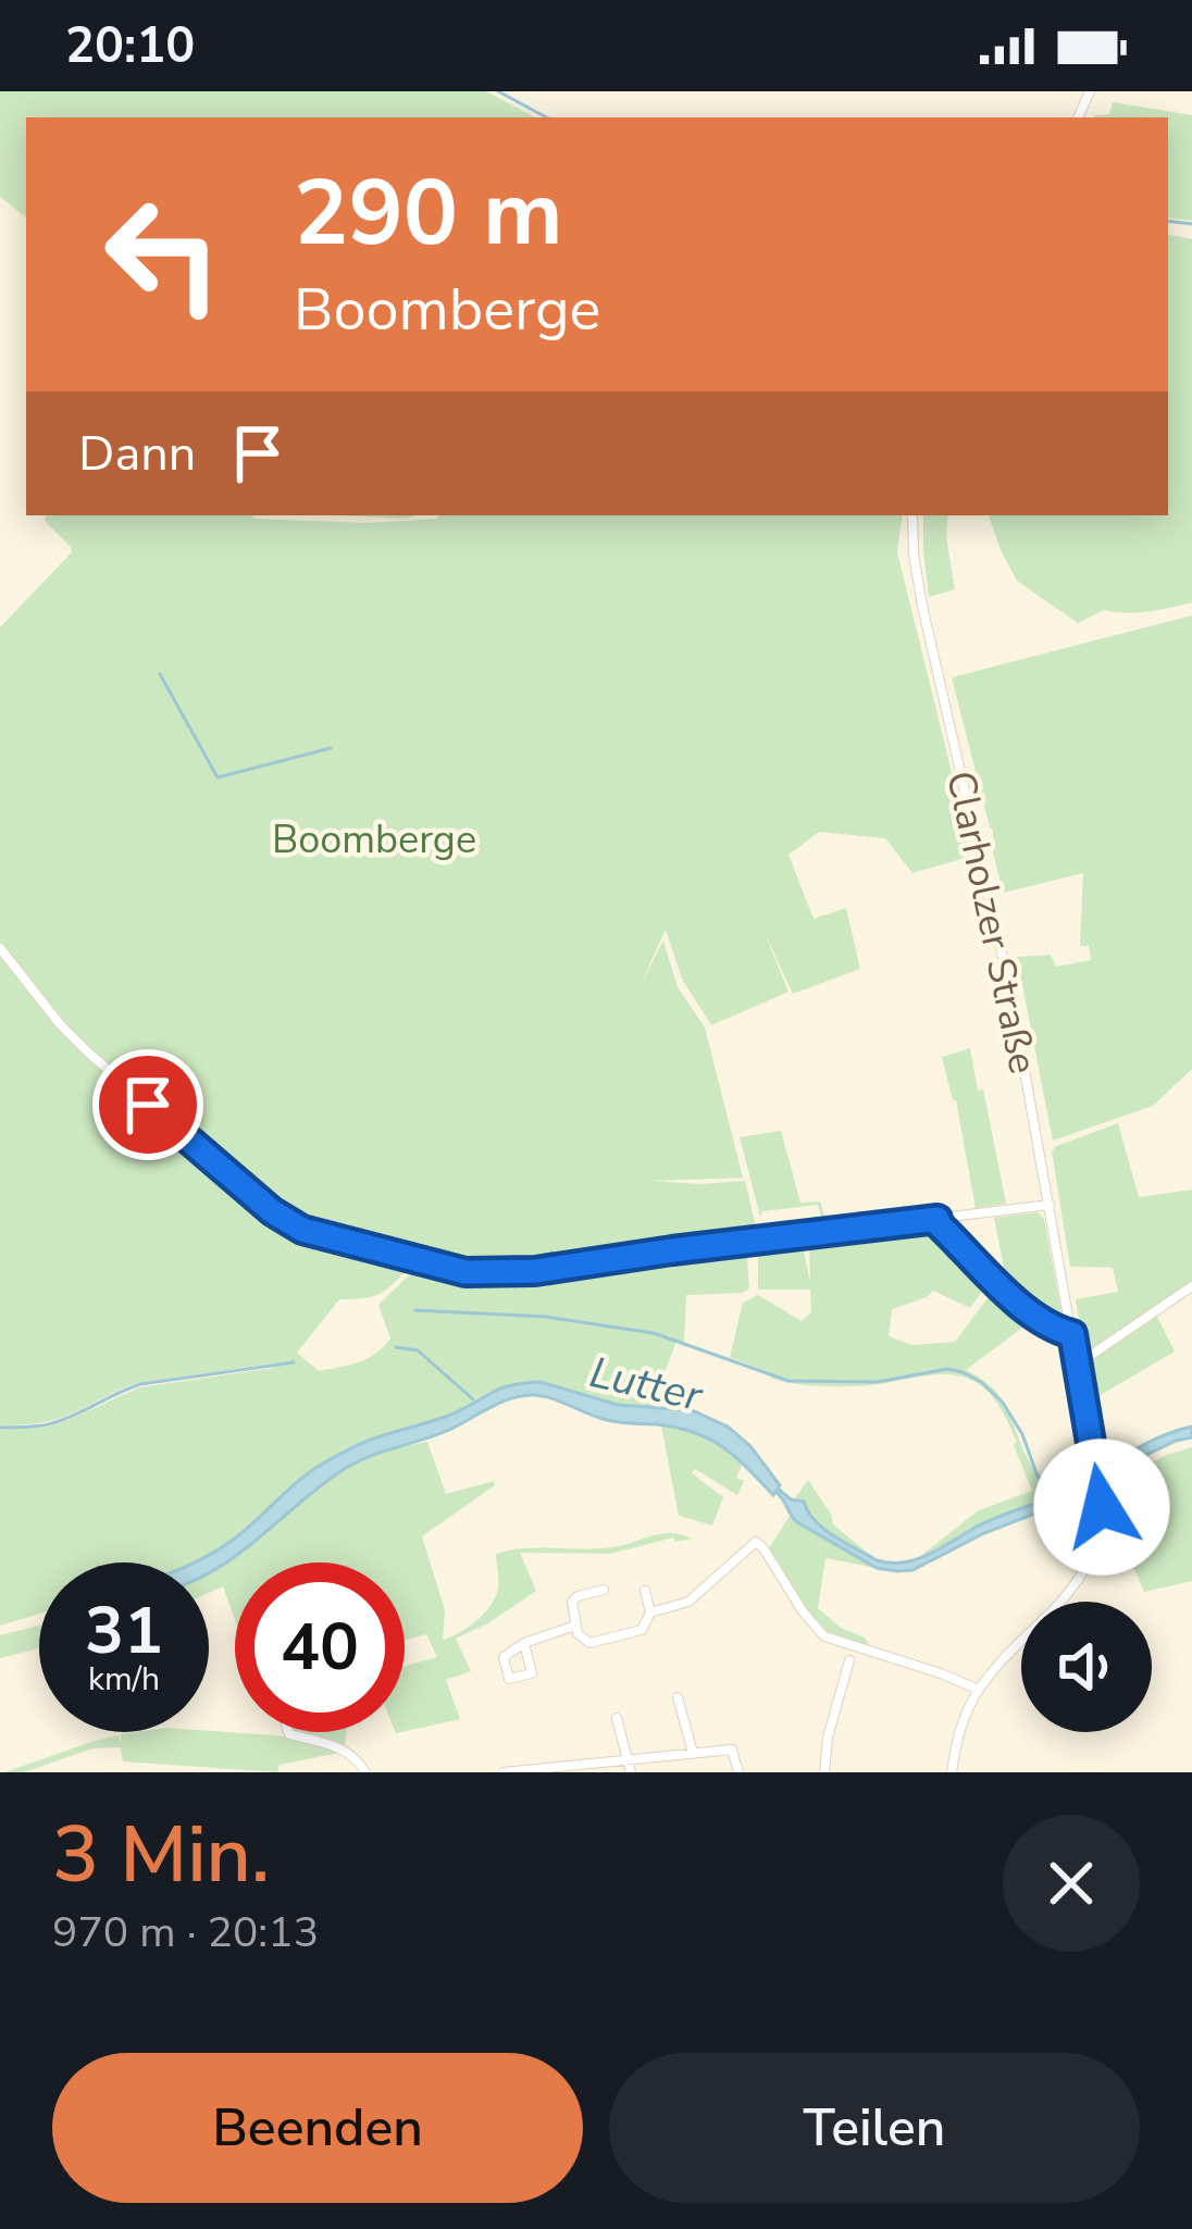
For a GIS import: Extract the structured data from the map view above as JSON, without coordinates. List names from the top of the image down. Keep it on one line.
{"streets":{"street":["Clarholzer Straße"]},"water":["Lutter"],"parks":["Boomberge"],"page":{"status":"20:10","turn":["290 m","Boomberge"],"then":"Dann","speed":"31 km/h","limit":"40","heading":["3 Min.","970 m · 20:13"],"buttons":["Beenden","Teilen"]}}
